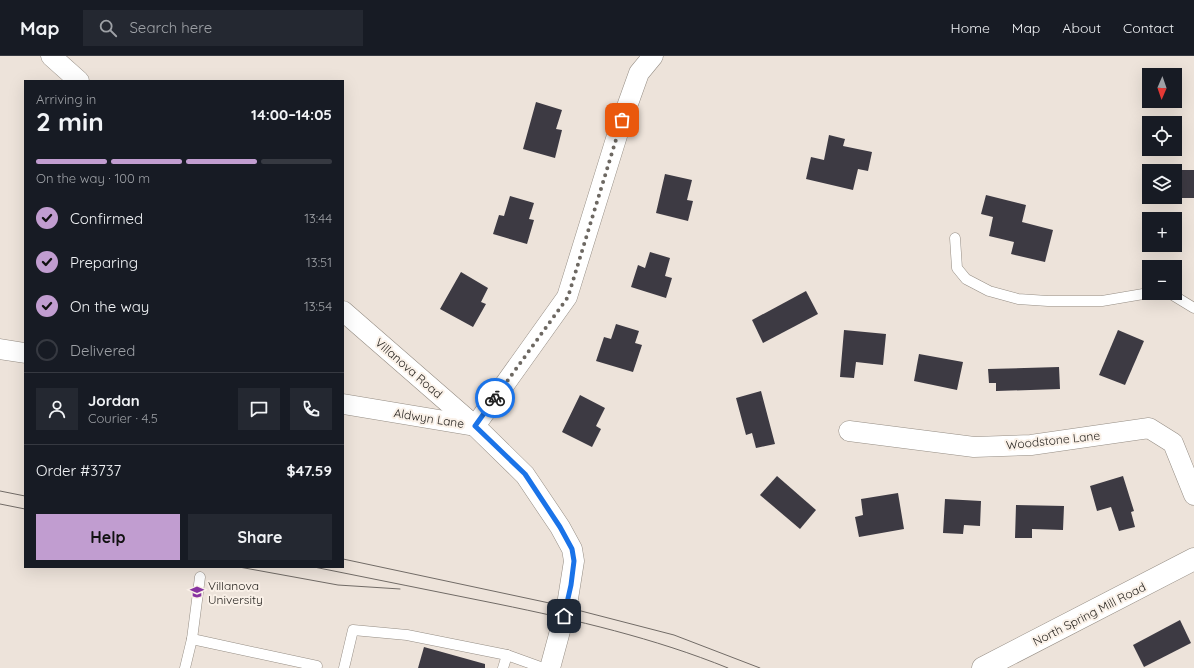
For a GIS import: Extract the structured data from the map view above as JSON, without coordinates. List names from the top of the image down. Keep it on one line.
{"streets":{"main road":["North Spring Mill Road"],"street":["Villanova Road","Aldwyn Lane","Woodstone Lane"]},"crossings":[["Villanova Road","Aldwyn Lane"]],"places":{"school or university":["Villanova University"]},"north":"bottom","page":{"header":"Map","search":"Search here","nav":["Home","Map","About","Contact"],"map_buttons":["+","−"],"heading":["2 min","Arriving in","14:00–14:05"],"panel":["Jordan","Courier · 4.5","Order #3737","$47.59"],"bar":"On the way · 100 m","list":[["Confirmed","13:44"],["Preparing","13:51"],["On the way","13:54"],"Delivered"],"buttons":["Help","Share"]}}
